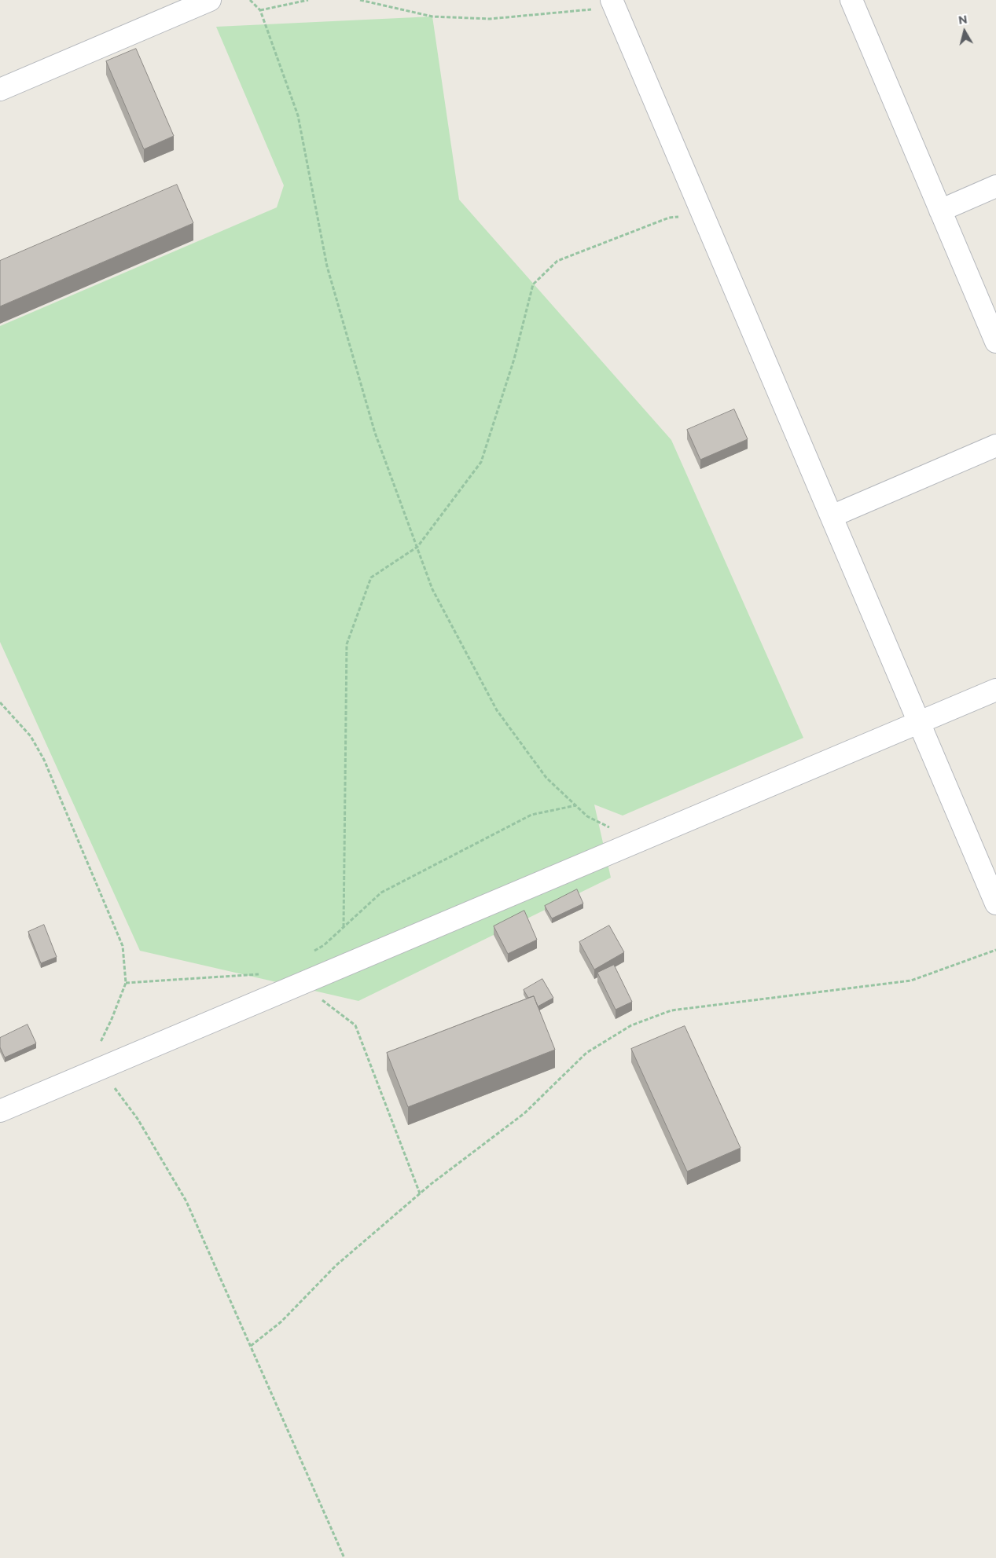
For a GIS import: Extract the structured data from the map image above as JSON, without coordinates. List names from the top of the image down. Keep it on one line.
{"north":"top"}
